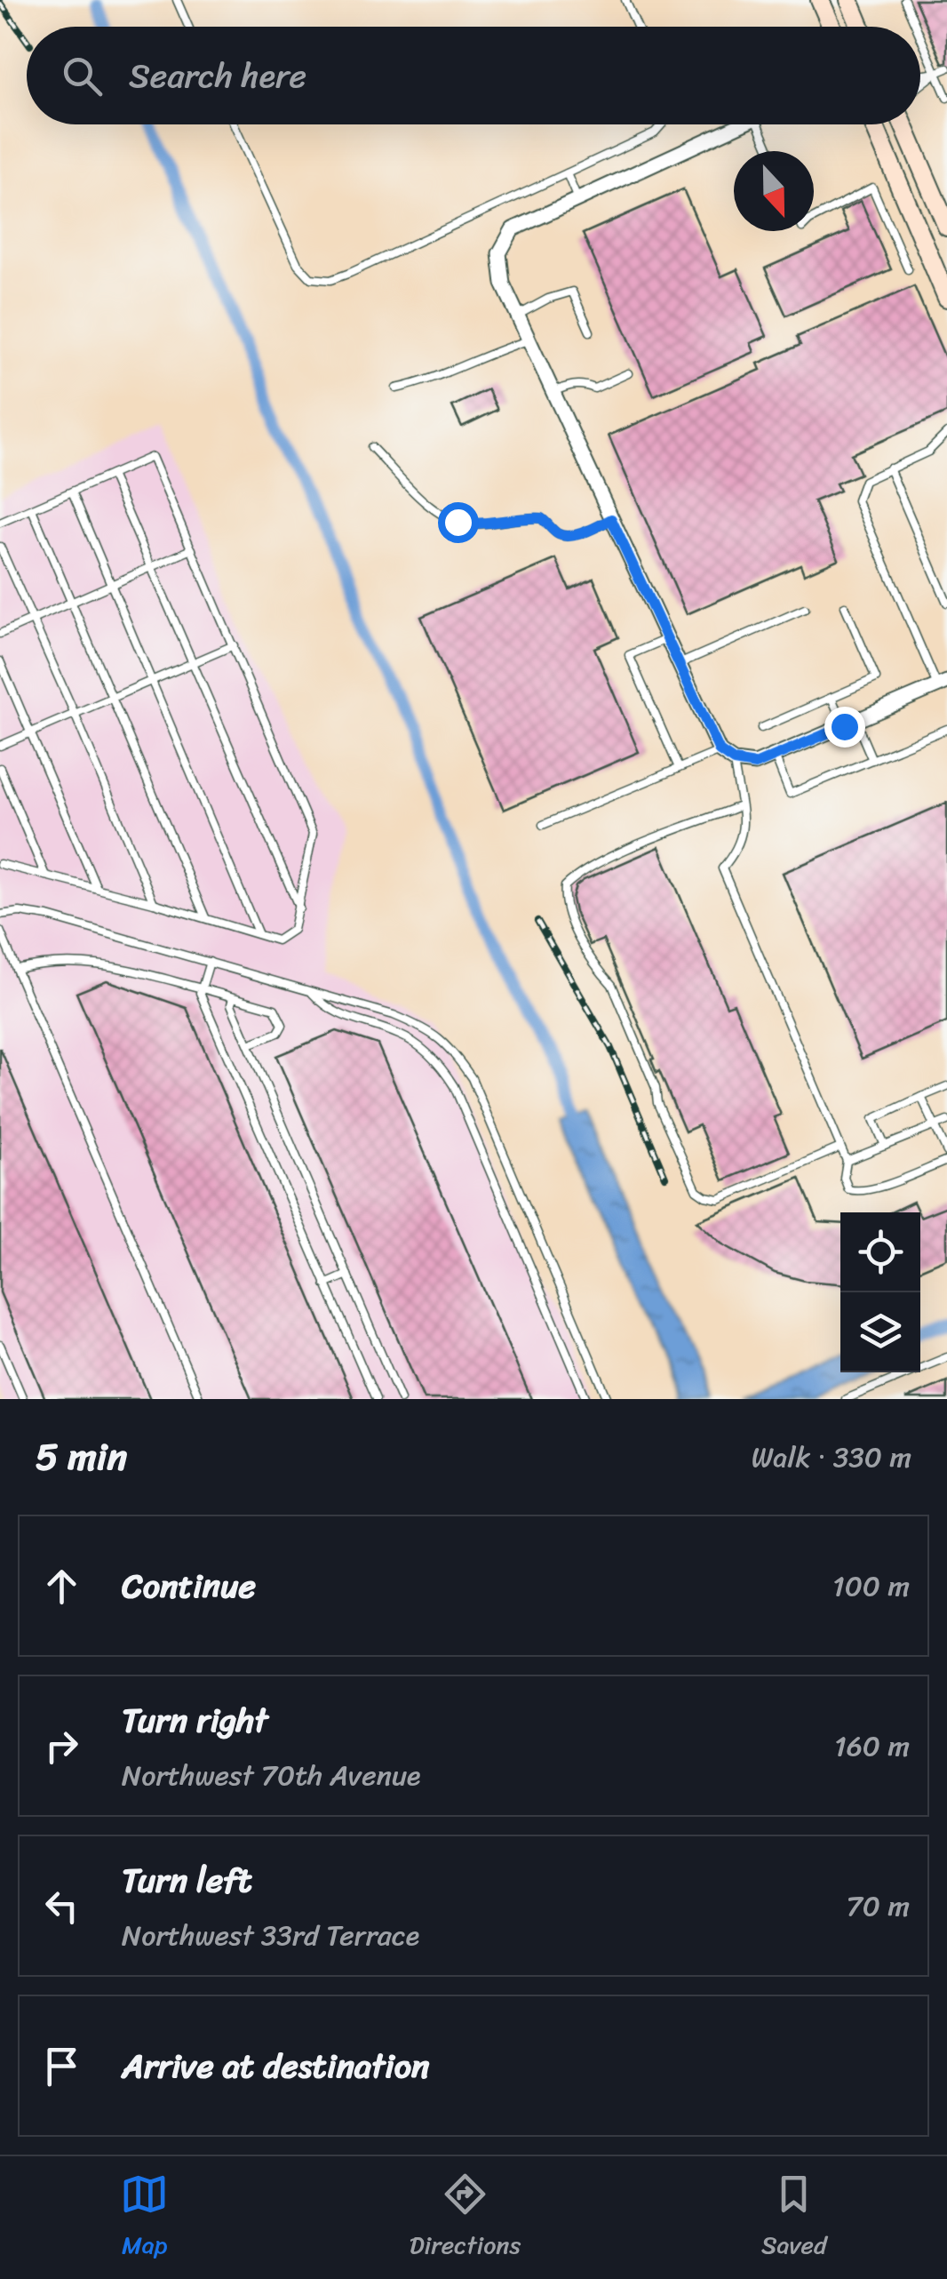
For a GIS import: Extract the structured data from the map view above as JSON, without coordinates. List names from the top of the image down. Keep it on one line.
{"north":"bottom","page":{"search":"Search here","heading":["5 min","Walk · 330 m"],"list":[["Continue","100 m"],["Turn right","Northwest 70th Avenue","160 m"],["Turn left","Northwest 33rd Terrace","70 m"],"Arrive at destination"],"nav":["Map","Directions","Saved"]}}
